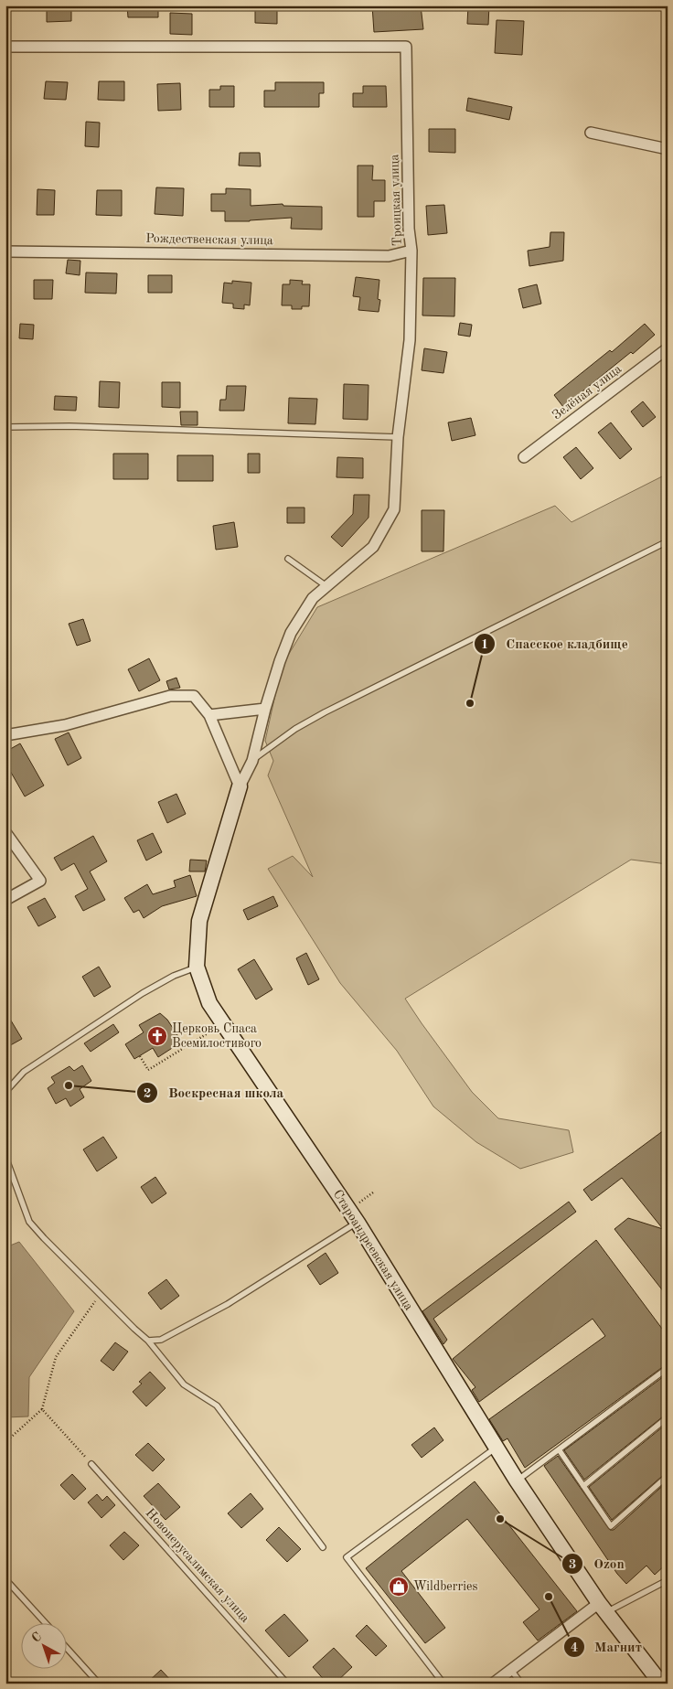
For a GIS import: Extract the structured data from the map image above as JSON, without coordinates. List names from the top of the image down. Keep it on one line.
{"streets":{"street":["Троицкая улица","Рождественская улица","Зелёная улица","Староандреевская улица"],"lane":["Новоиерусалимская улица"]},"crossings":[["Троицкая улица","Рождественская улица"],["Троицкая улица","Староандреевская улица"]],"places":{"other":["Спасское кладбище","Воскресная школа","Ozon","Магнит"],"church":["Церковь Спаса Всемилостивого"],"shop":["Wildberries"]},"north":"top left"}
